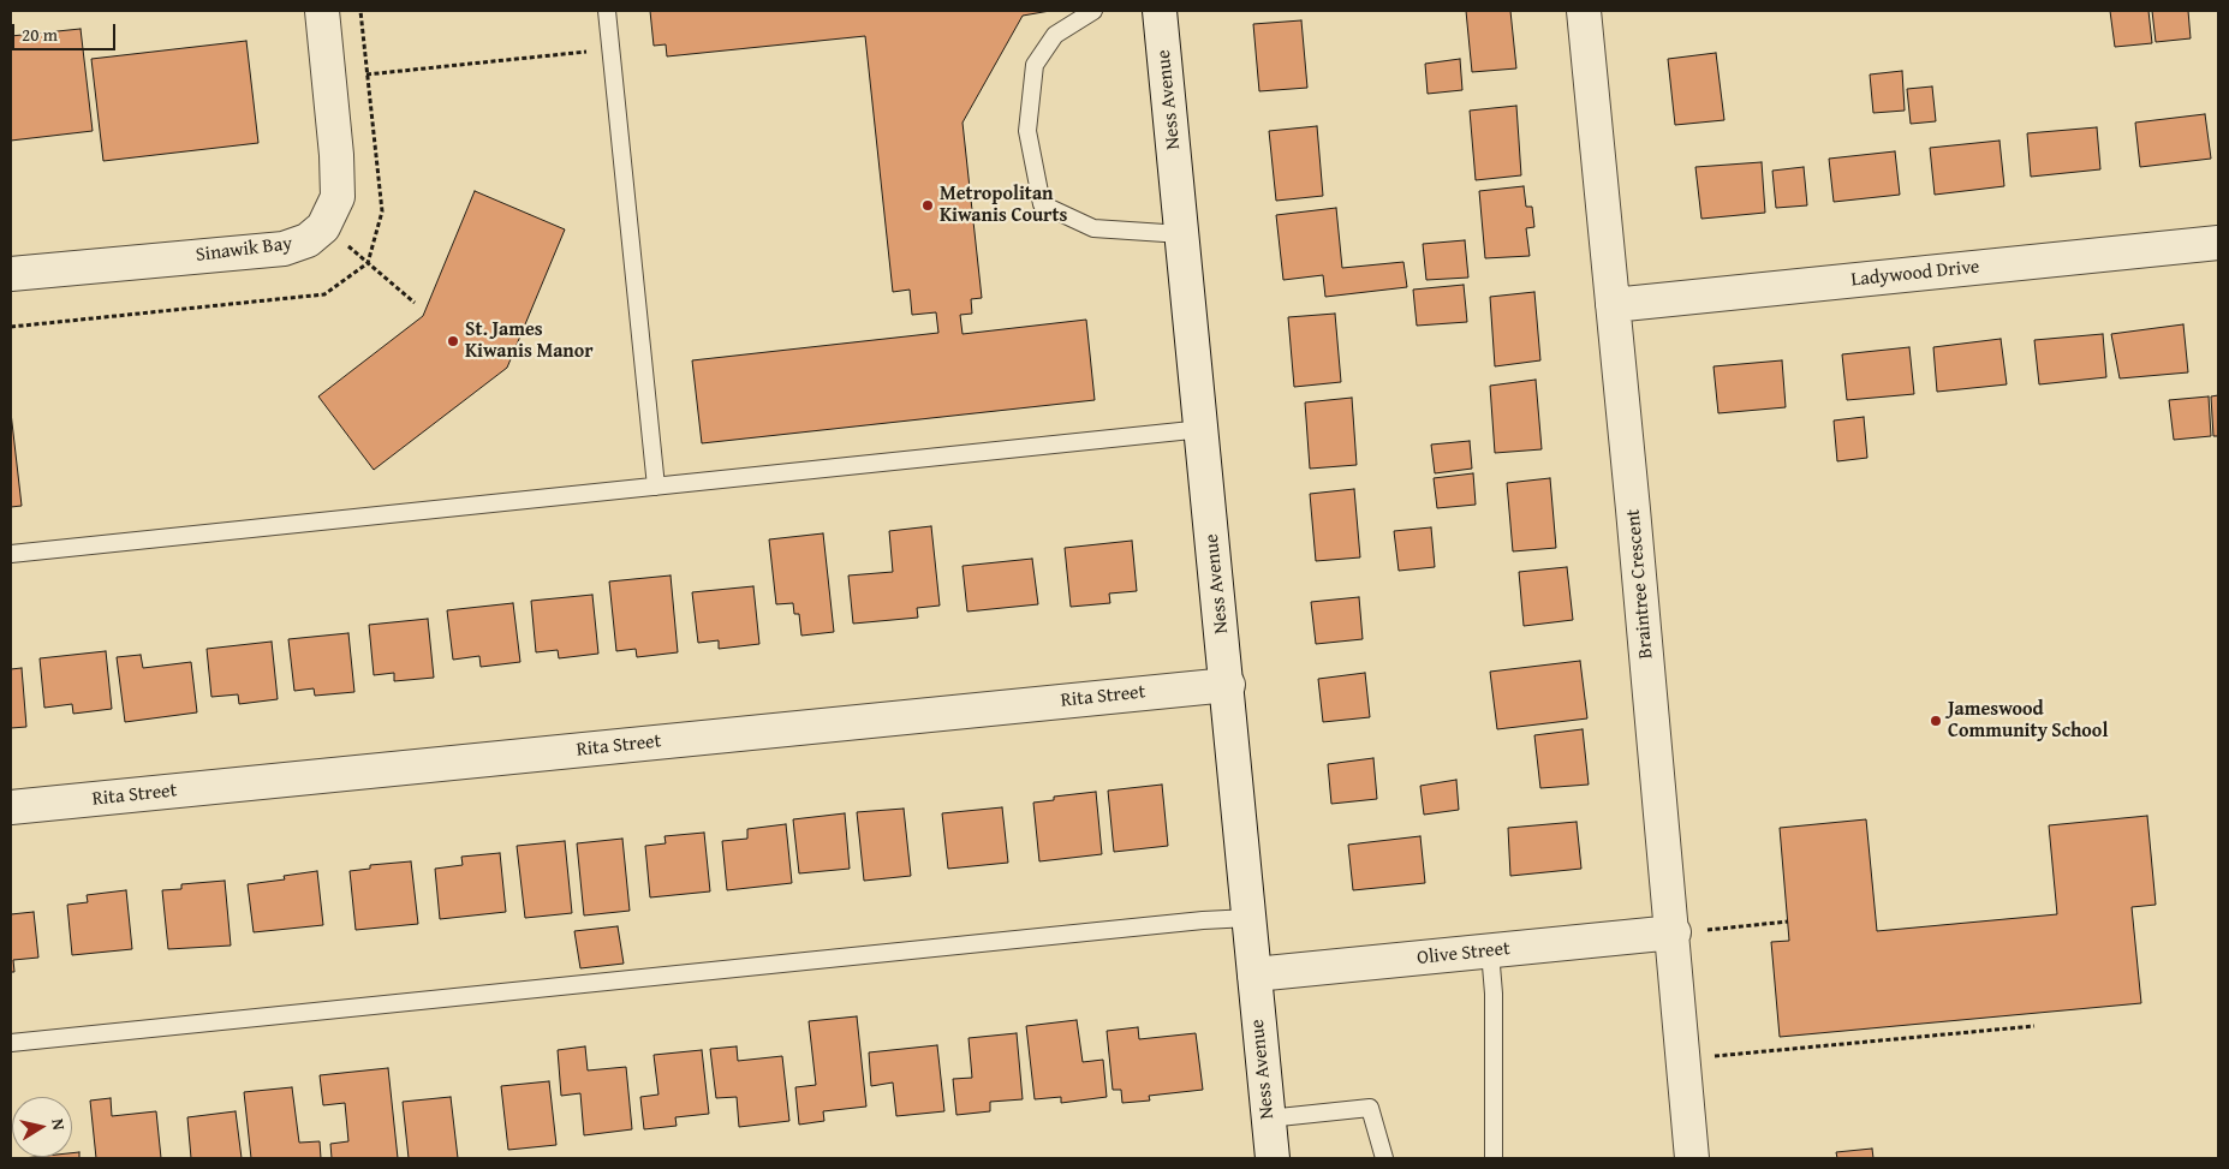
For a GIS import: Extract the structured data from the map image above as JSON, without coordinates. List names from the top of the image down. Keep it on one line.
{"streets":{"street":["Ness Avenue","Sinawik Bay","Ladywood Drive","Braintree Crescent","Rita Street","Olive Street"]},"crossings":[["Ness Avenue","Rita Street"],["Ness Avenue","Olive Street"],["Ladywood Drive","Braintree Crescent"],["Braintree Crescent","Olive Street"]],"places":["Metropolitan Kiwanis Courts","St. James Kiwanis Manor","Jameswood Community School"],"scale_bar":"20 m","north":"right"}
